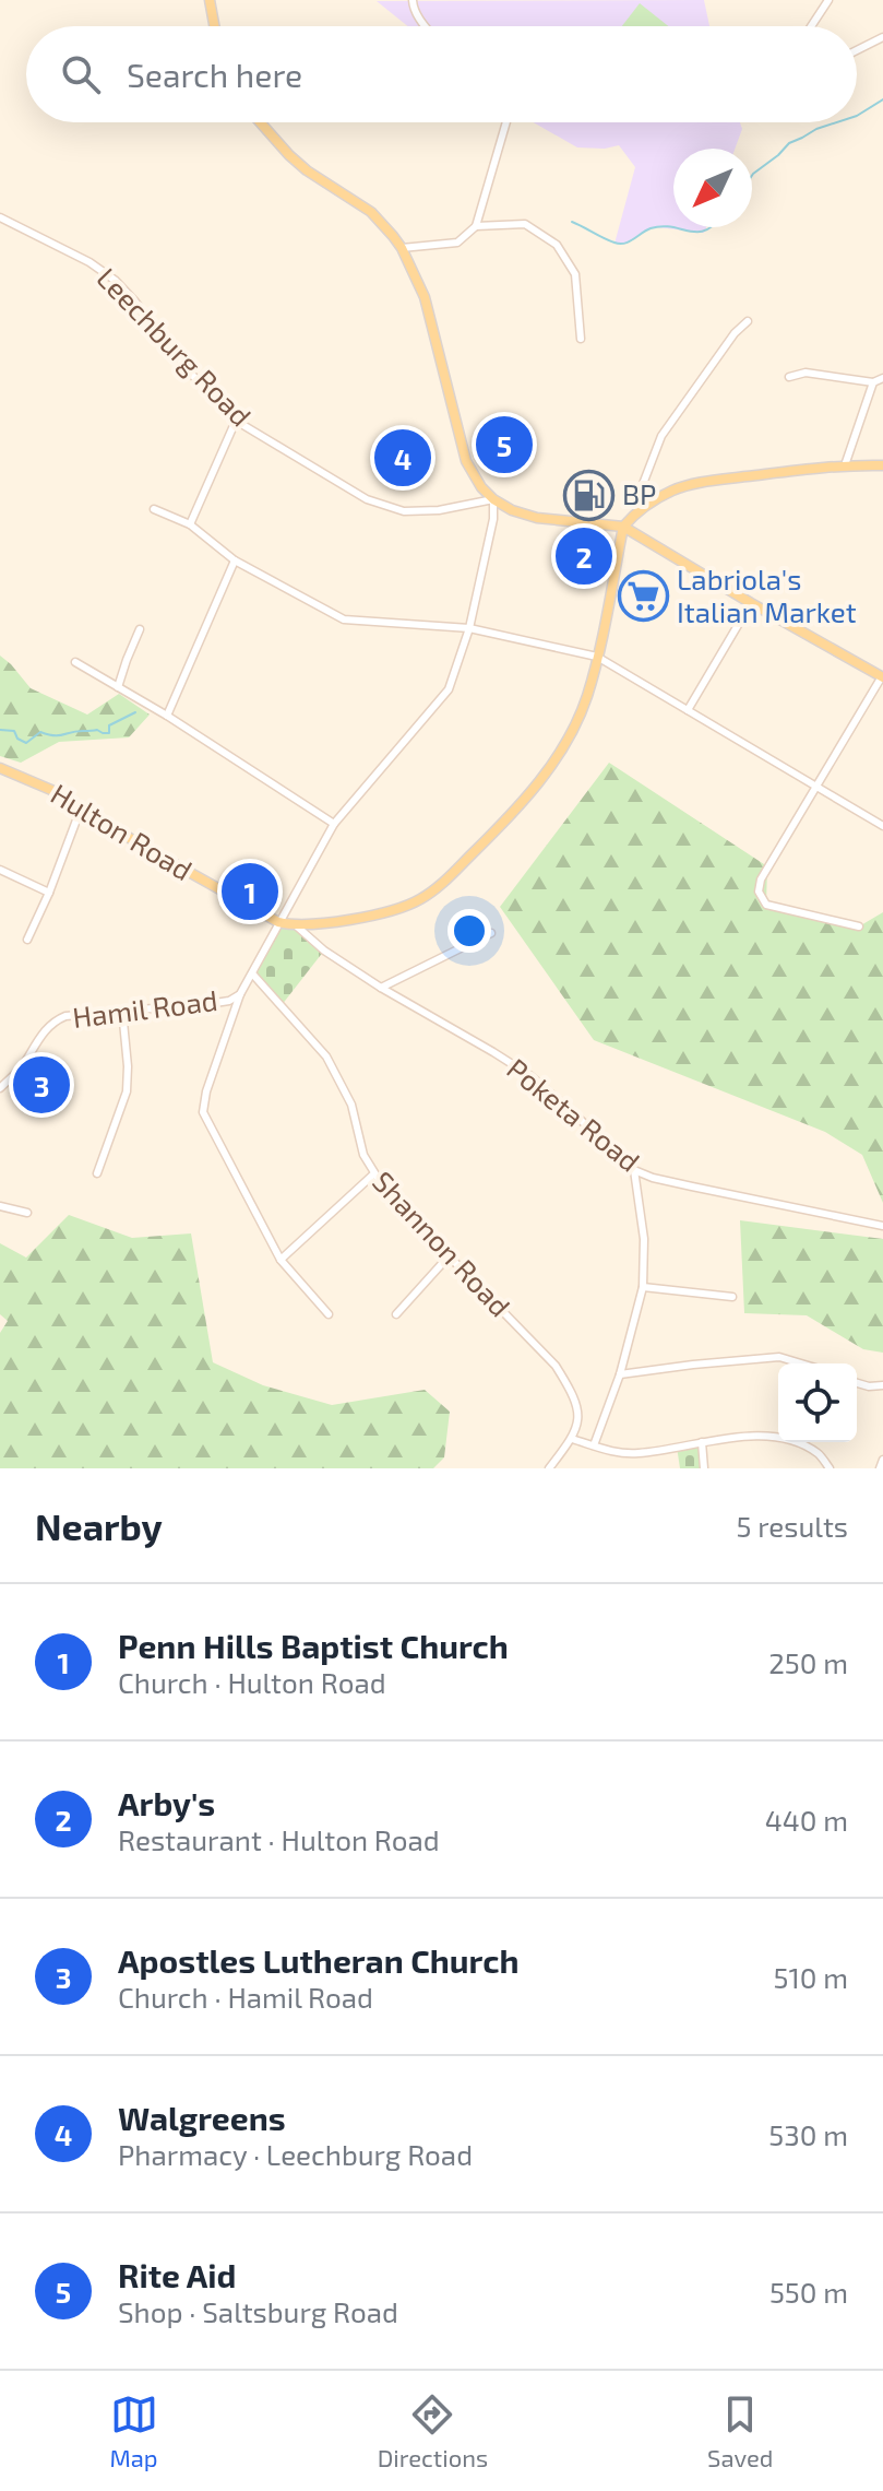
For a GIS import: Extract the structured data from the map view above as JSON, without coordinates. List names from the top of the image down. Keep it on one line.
{"streets":{"main road":["Hulton Road"],"street":["Leechburg Road","Hamil Road","Poketa Road","Shannon Road"]},"crossings":[["Leechburg Road","Hamil Road"],["Hulton Road","Hamil Road"],["Hulton Road","Poketa Road"],["Hamil Road","Shannon Road"]],"places":{"fuel station":["BP"],"supermarket":["Labriola's Italian Market"]},"north":"bottom left","page":{"search":"Search here","pins":["5","4","2","1","3"],"heading":["Nearby","5 results"],"list":[{"mark":"1","name":"Penn Hills Baptist Church","note":"Church · Hulton Road","value":"250 m"},{"mark":"2","name":"Arby's","note":"Restaurant · Hulton Road","value":"440 m"},{"mark":"3","name":"Apostles Lutheran Church","note":"Church · Hamil Road","value":"510 m"},{"mark":"4","name":"Walgreens","note":"Pharmacy · Leechburg Road","value":"530 m"},{"mark":"5","name":"Rite Aid","note":"Shop · Saltsburg Road","value":"550 m"}],"nav":["Map","Directions","Saved"]}}
